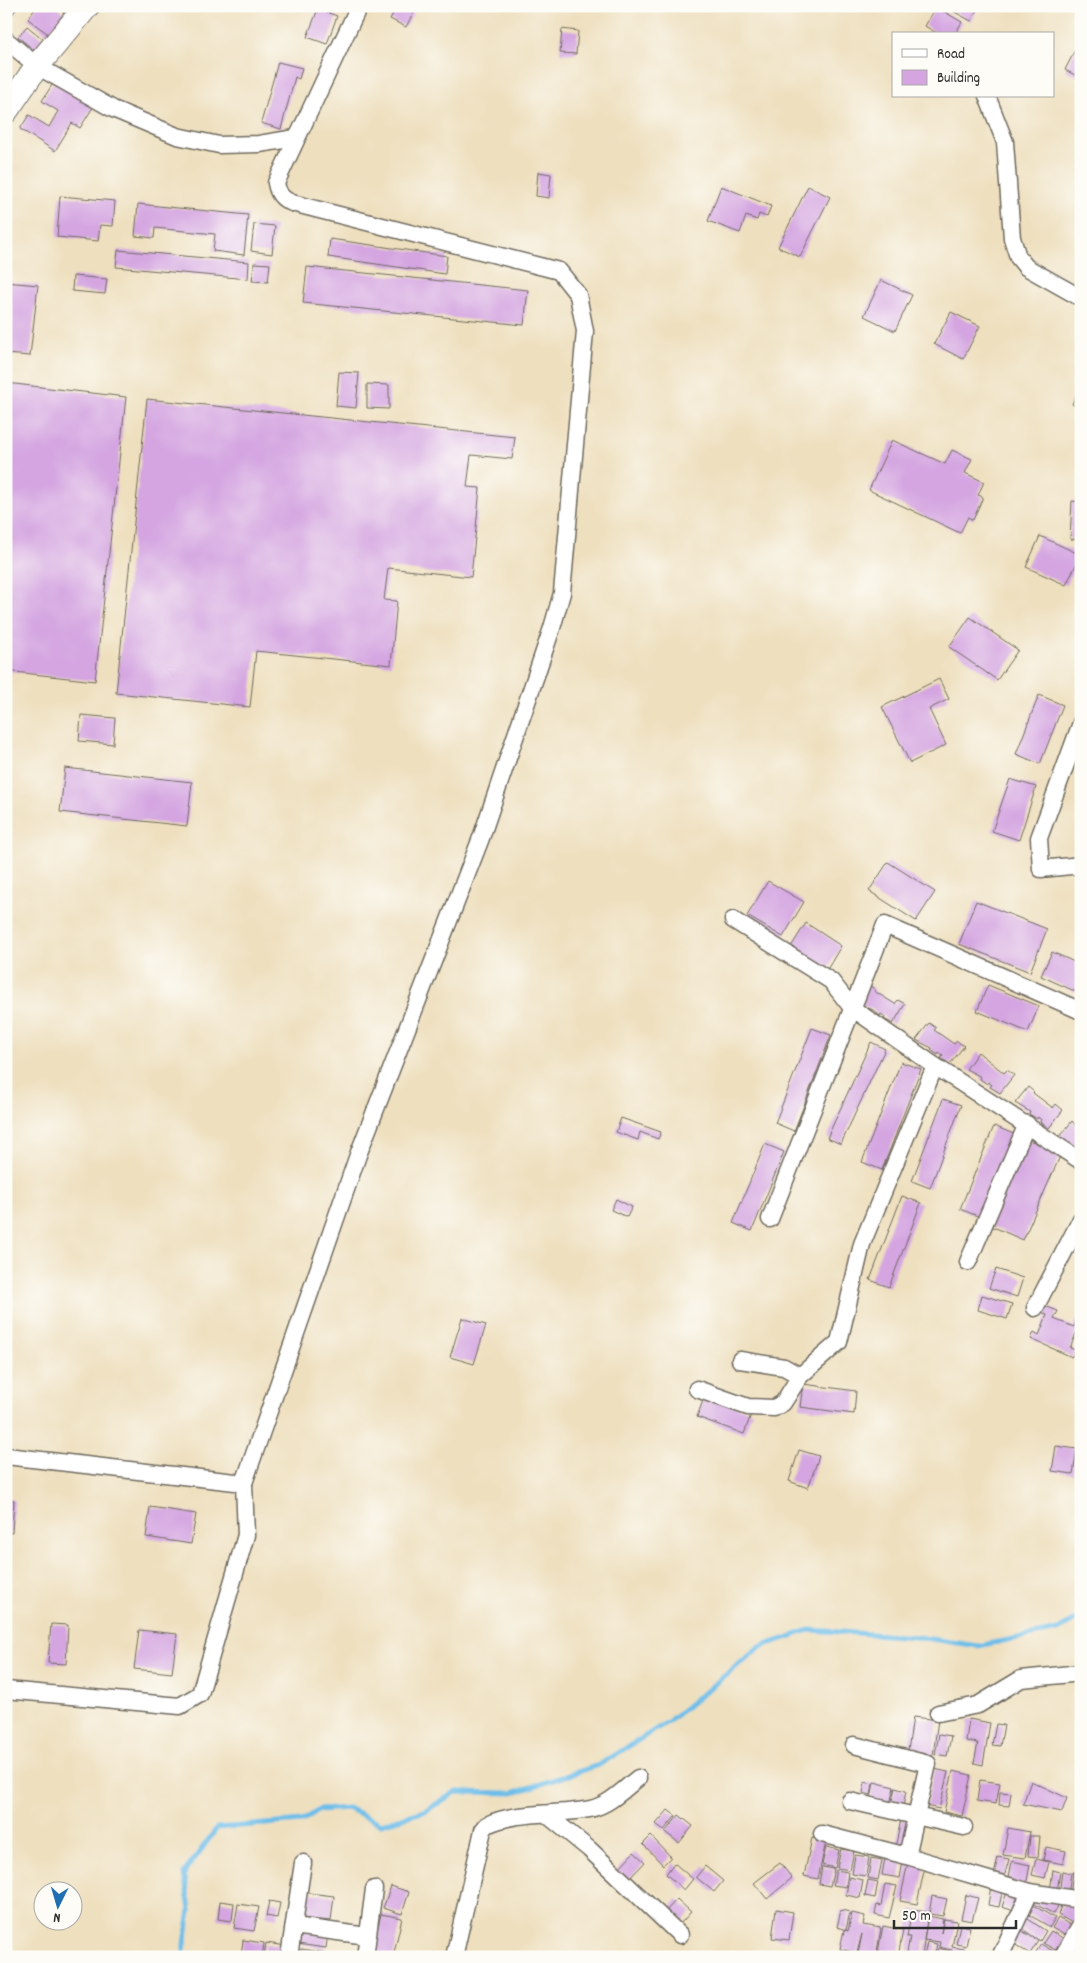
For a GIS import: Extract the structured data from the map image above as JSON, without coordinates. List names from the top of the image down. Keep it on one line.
{"legend":["Road","Building"],"scale_bar":"50 m","north":"bottom"}
